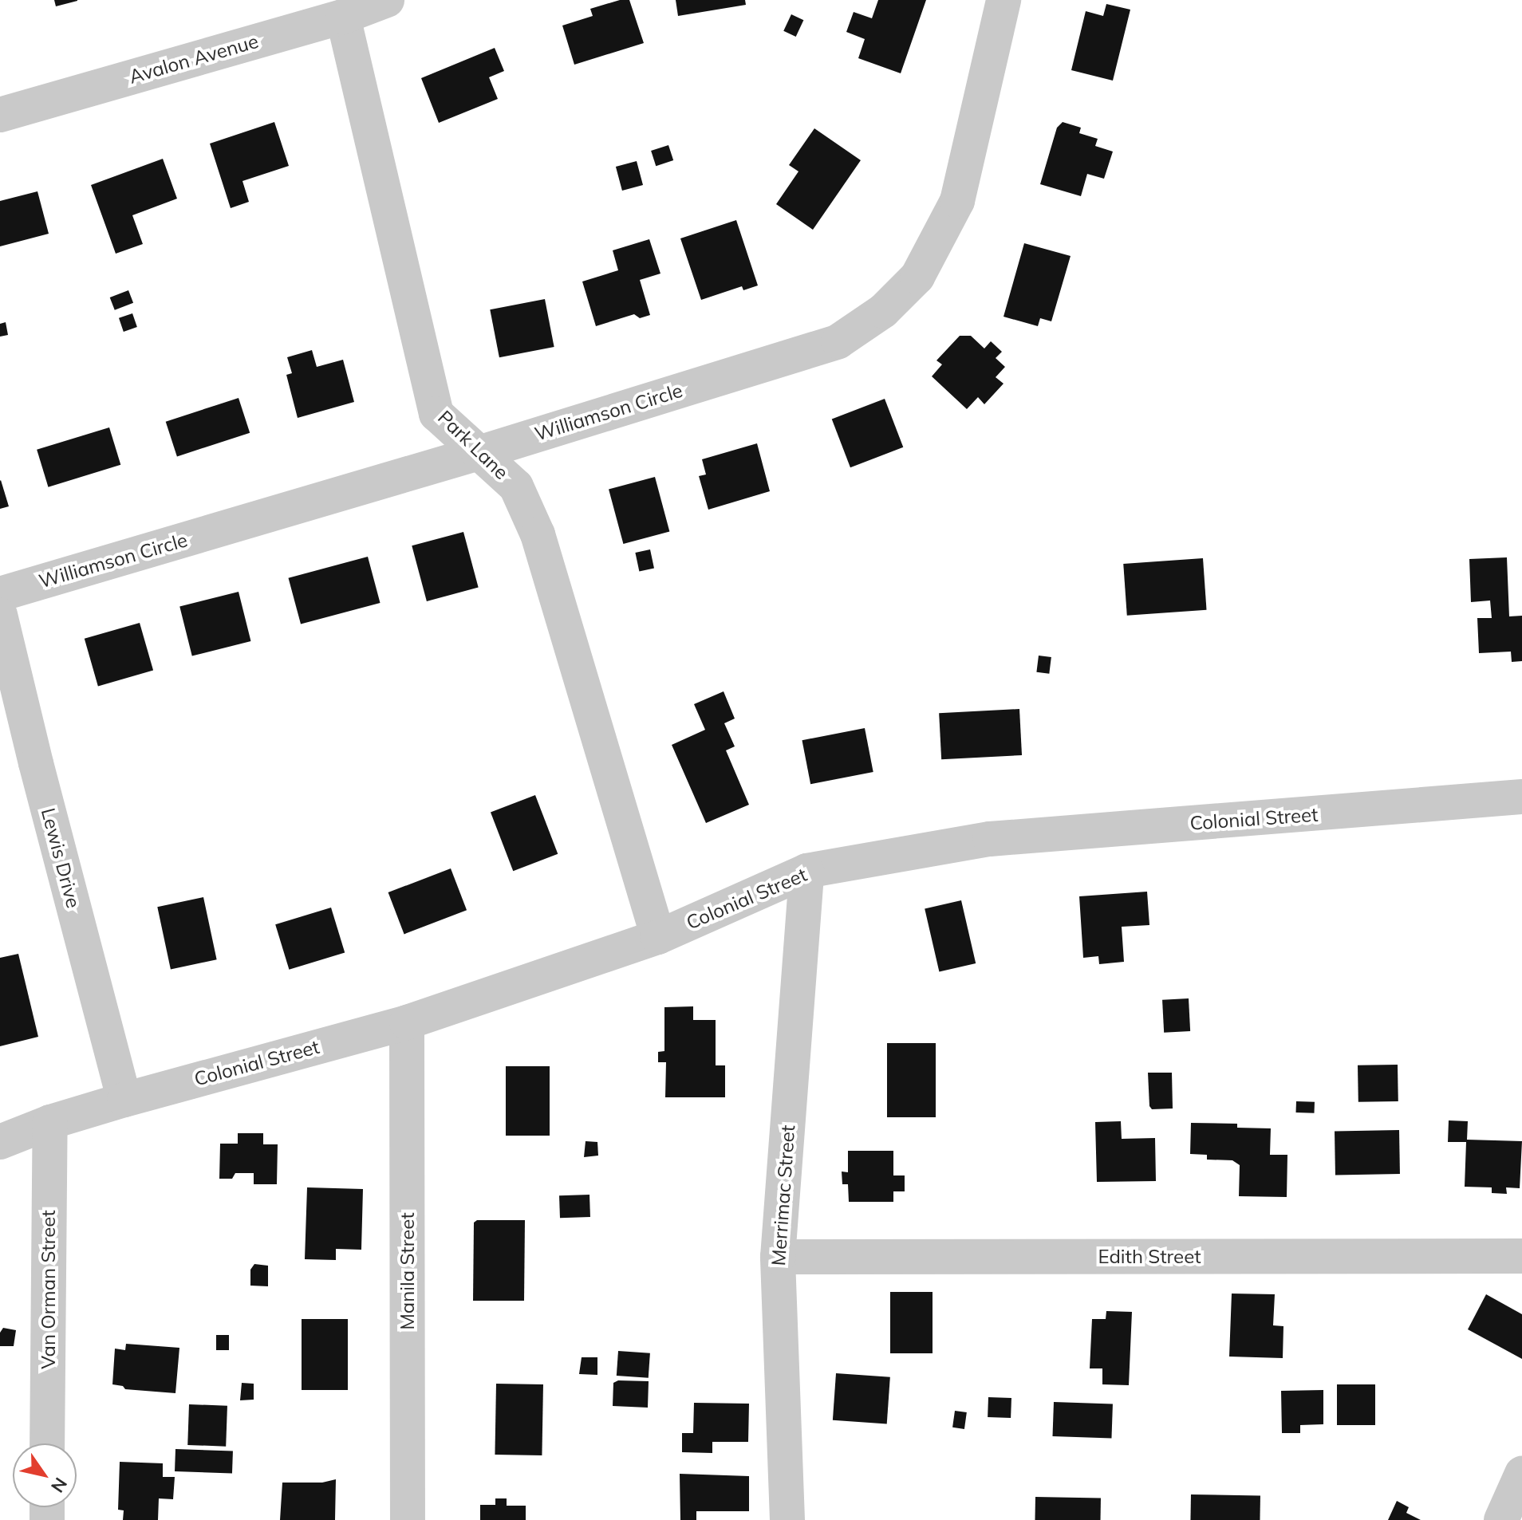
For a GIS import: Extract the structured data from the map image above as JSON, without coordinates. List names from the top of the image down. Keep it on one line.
{"streets":{"street":["Avalon Avenue","Williamson Circle","Park Lane","Colonial Street","Lewis Drive","Merrimac Street","Edith Street","Manila Street","Van Orman Street"]},"crossings":[["Avalon Avenue","Park Lane"],["Williamson Circle","Park Lane"],["Park Lane","Colonial Street"],["Colonial Street","Lewis Drive"],["Colonial Street","Merrimac Street"],["Colonial Street","Manila Street"],["Colonial Street","Van Orman Street"],["Merrimac Street","Edith Street"]],"north":"bottom right"}
